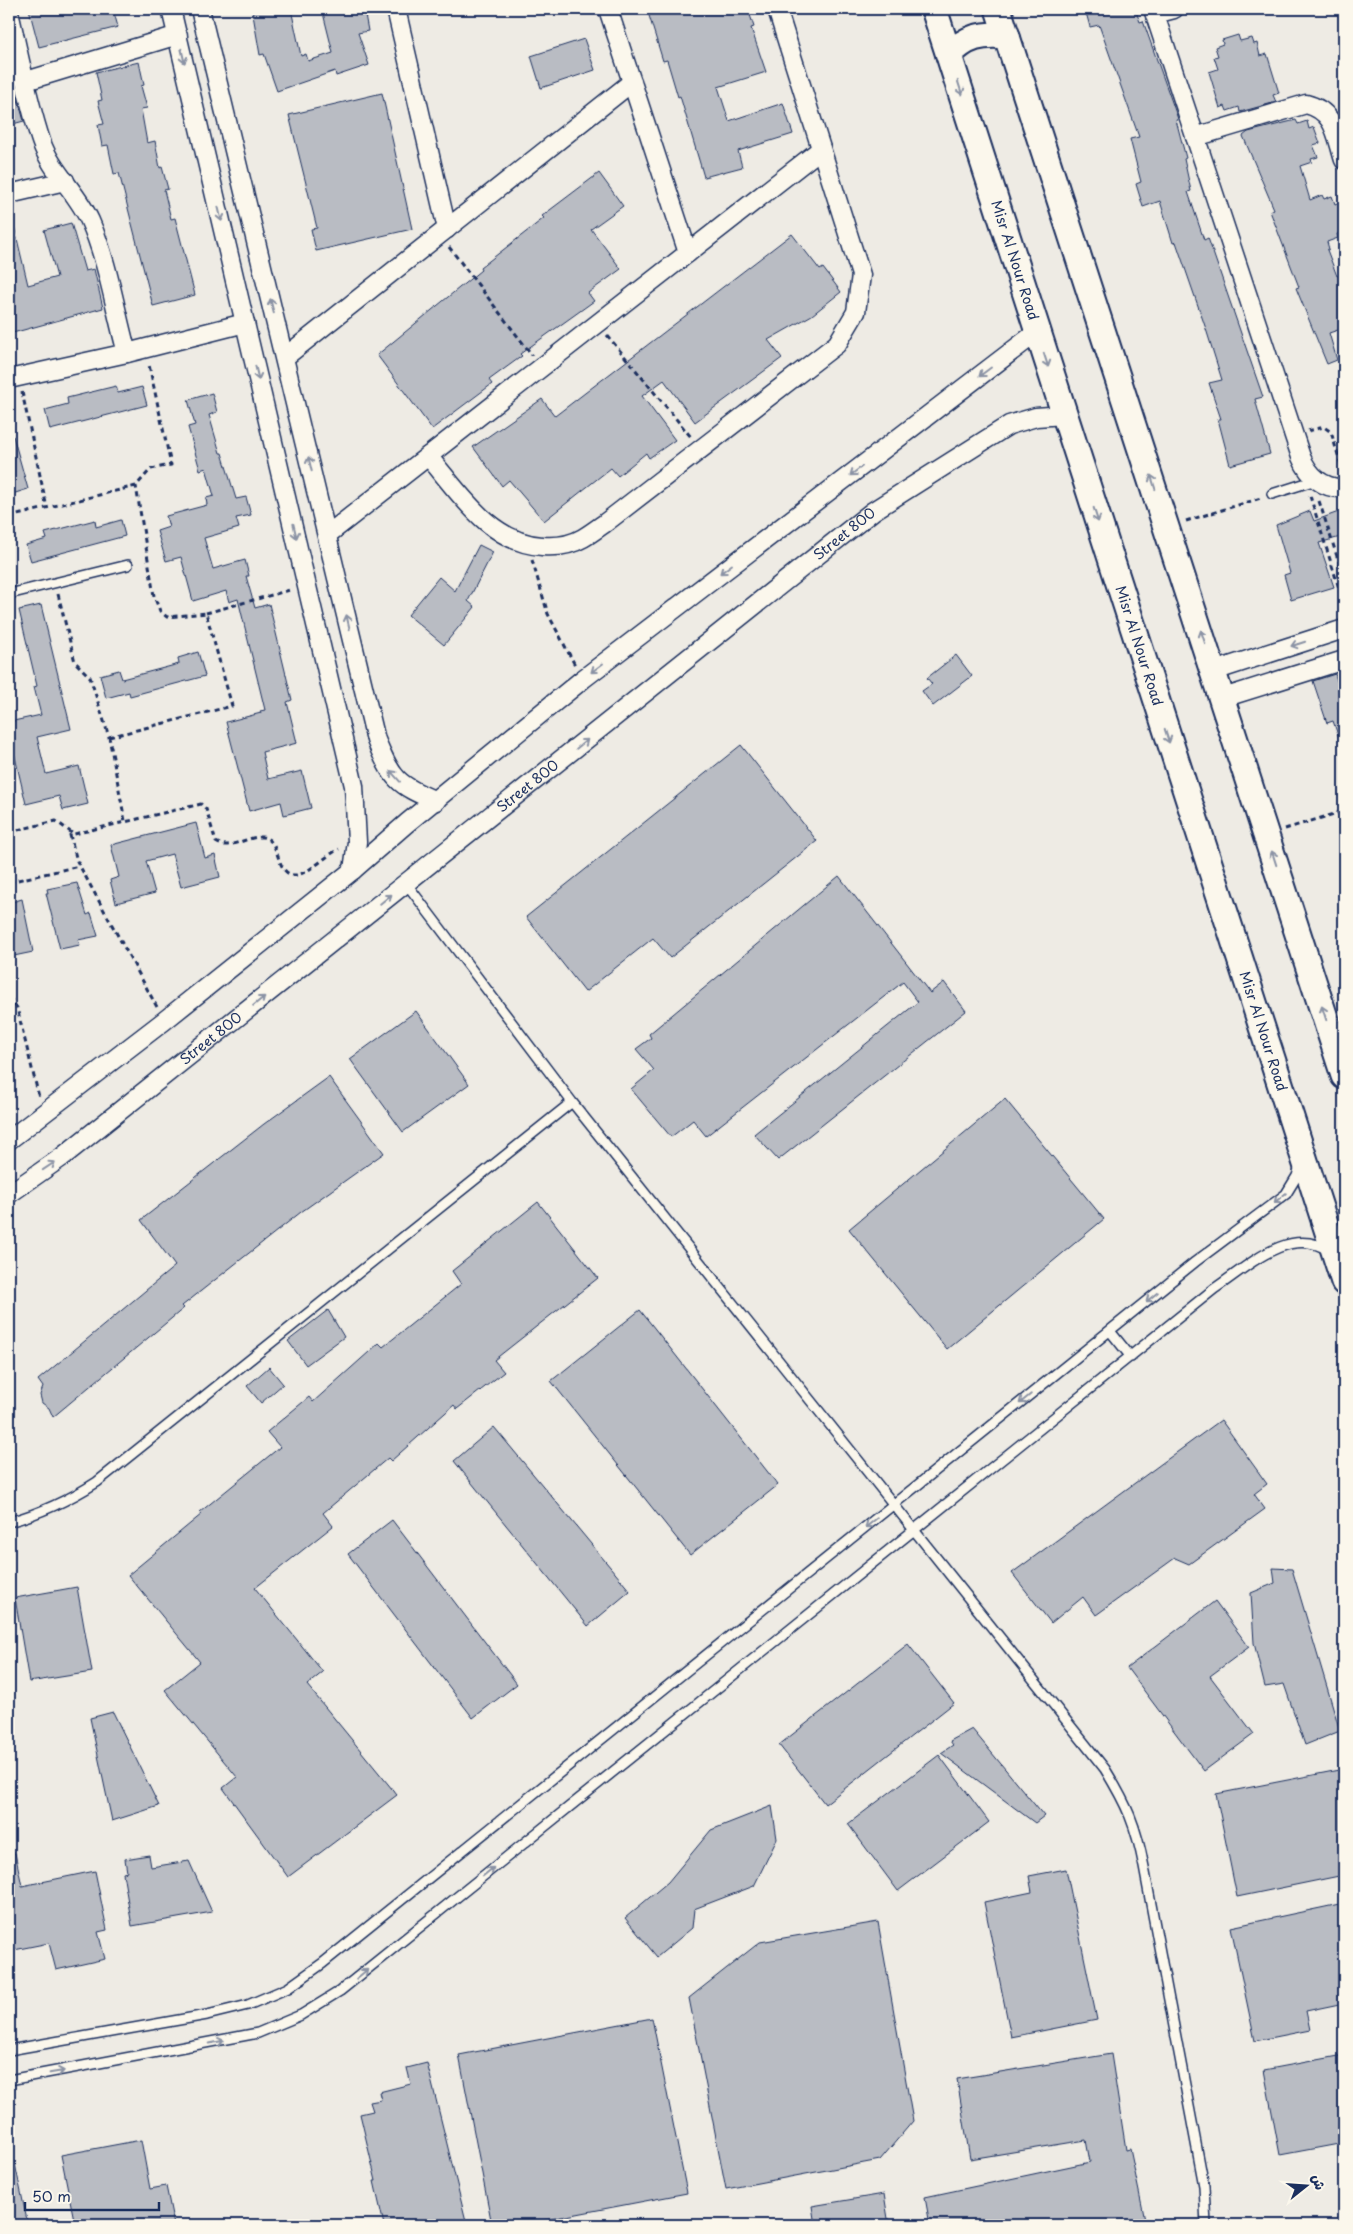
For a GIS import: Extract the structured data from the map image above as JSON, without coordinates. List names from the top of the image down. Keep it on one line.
{"streets":{"street":["Misr Al Nour Road","Street 800"]},"crossings":[["Misr Al Nour Road","Street 800"]],"scale_bar":"50 m","north":"right"}
